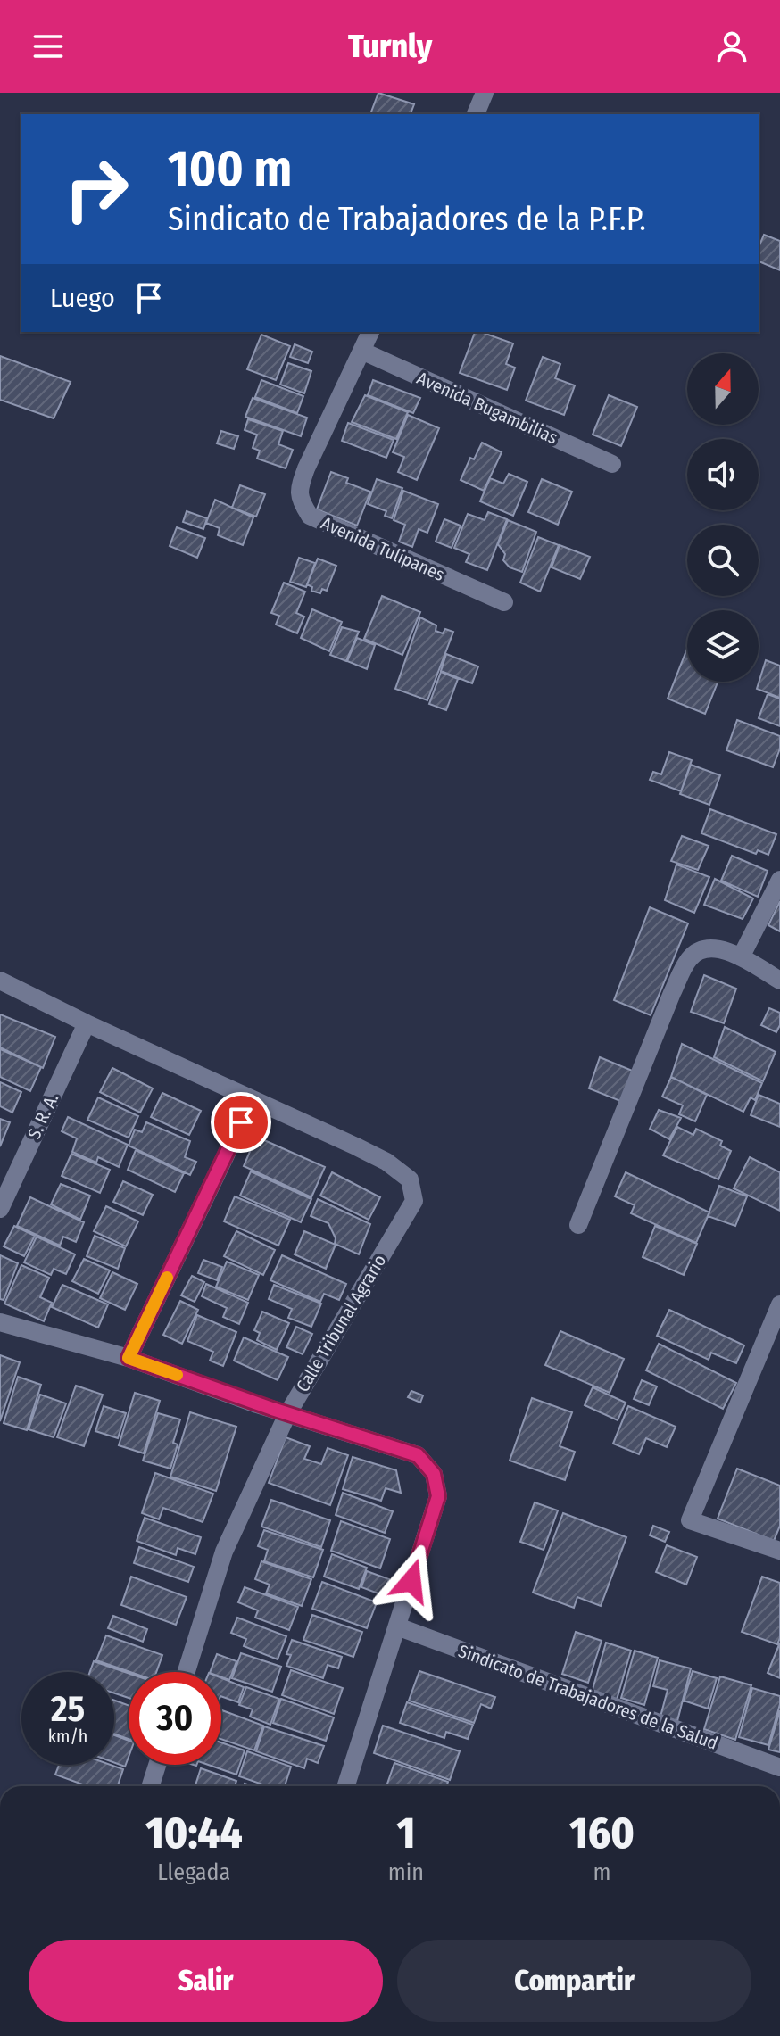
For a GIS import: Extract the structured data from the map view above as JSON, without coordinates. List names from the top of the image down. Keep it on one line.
{"streets":{"street":["Avenida Bugambilias","Avenida Tulipanes","S. R. A.","Calle Tribunal Agrario","Sindicato de Trabajadores de la Salud"]},"crossings":[["Avenida Bugambilias","Avenida Tulipanes"]],"north":"top","page":{"header":"Turnly","turn":["100 m","Sindicato de Trabajadores de la P.F.P."],"then":"Luego","speed":"25 km/h","limit":"30","eta":["10:44","Llegada","1","min","160","m"],"buttons":["Salir","Compartir"]}}
